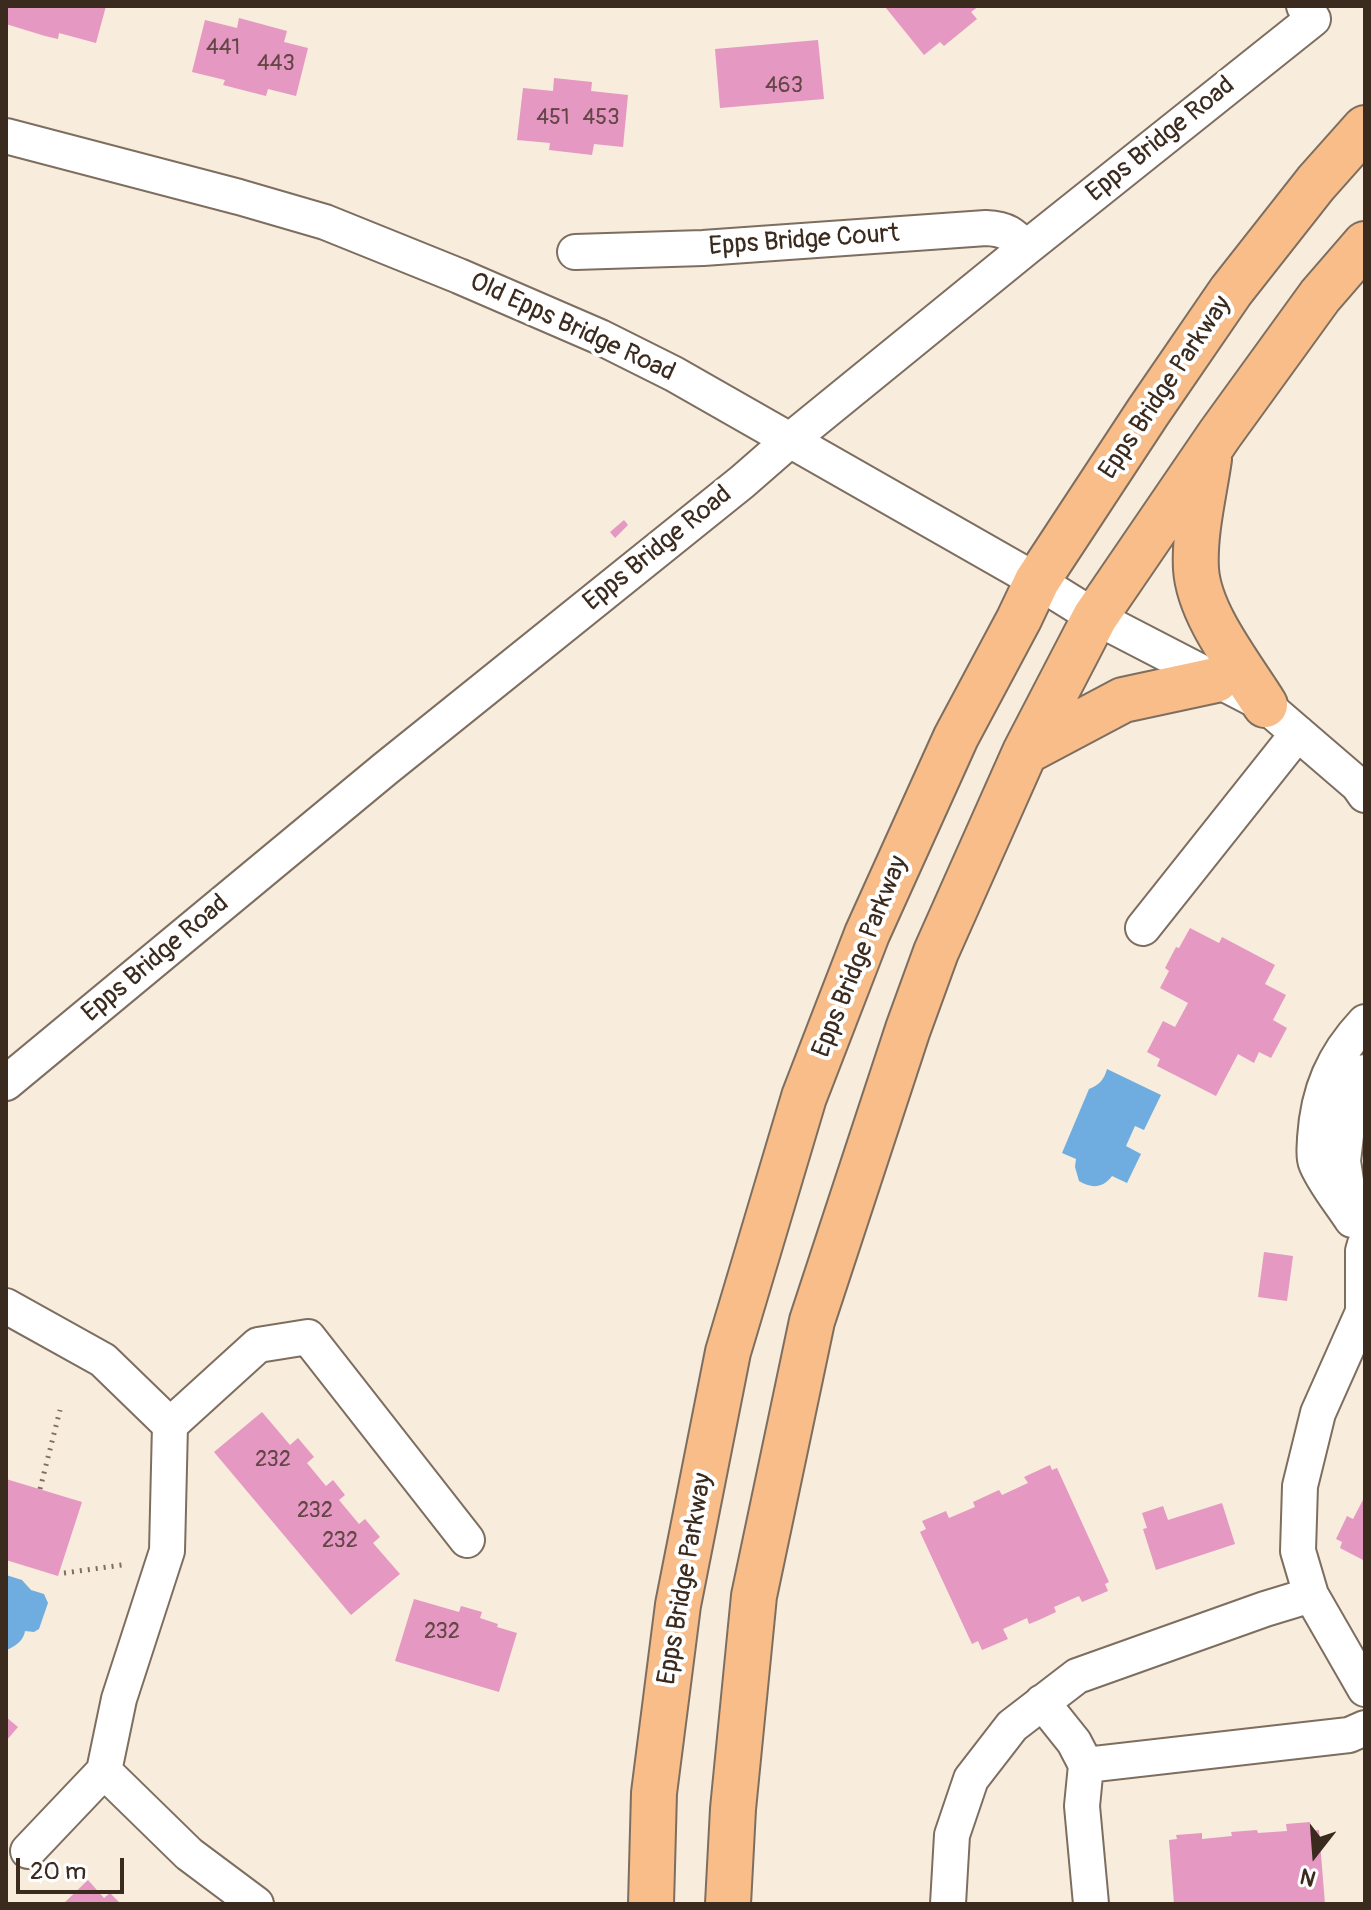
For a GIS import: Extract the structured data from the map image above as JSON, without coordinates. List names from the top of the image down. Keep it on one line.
{"streets":{"main road":["Epps Bridge Parkway"],"street":["Epps Bridge Road","Epps Bridge Court","Old Epps Bridge Road"]},"crossings":[["Epps Bridge Road","Epps Bridge Court"],["Epps Bridge Road","Old Epps Bridge Road"],["Old Epps Bridge Road","Epps Bridge Parkway"]],"house_numbers":["441","443","463","451","453","232","232","232","232"],"scale_bar":"20 m","north":"bottom"}
